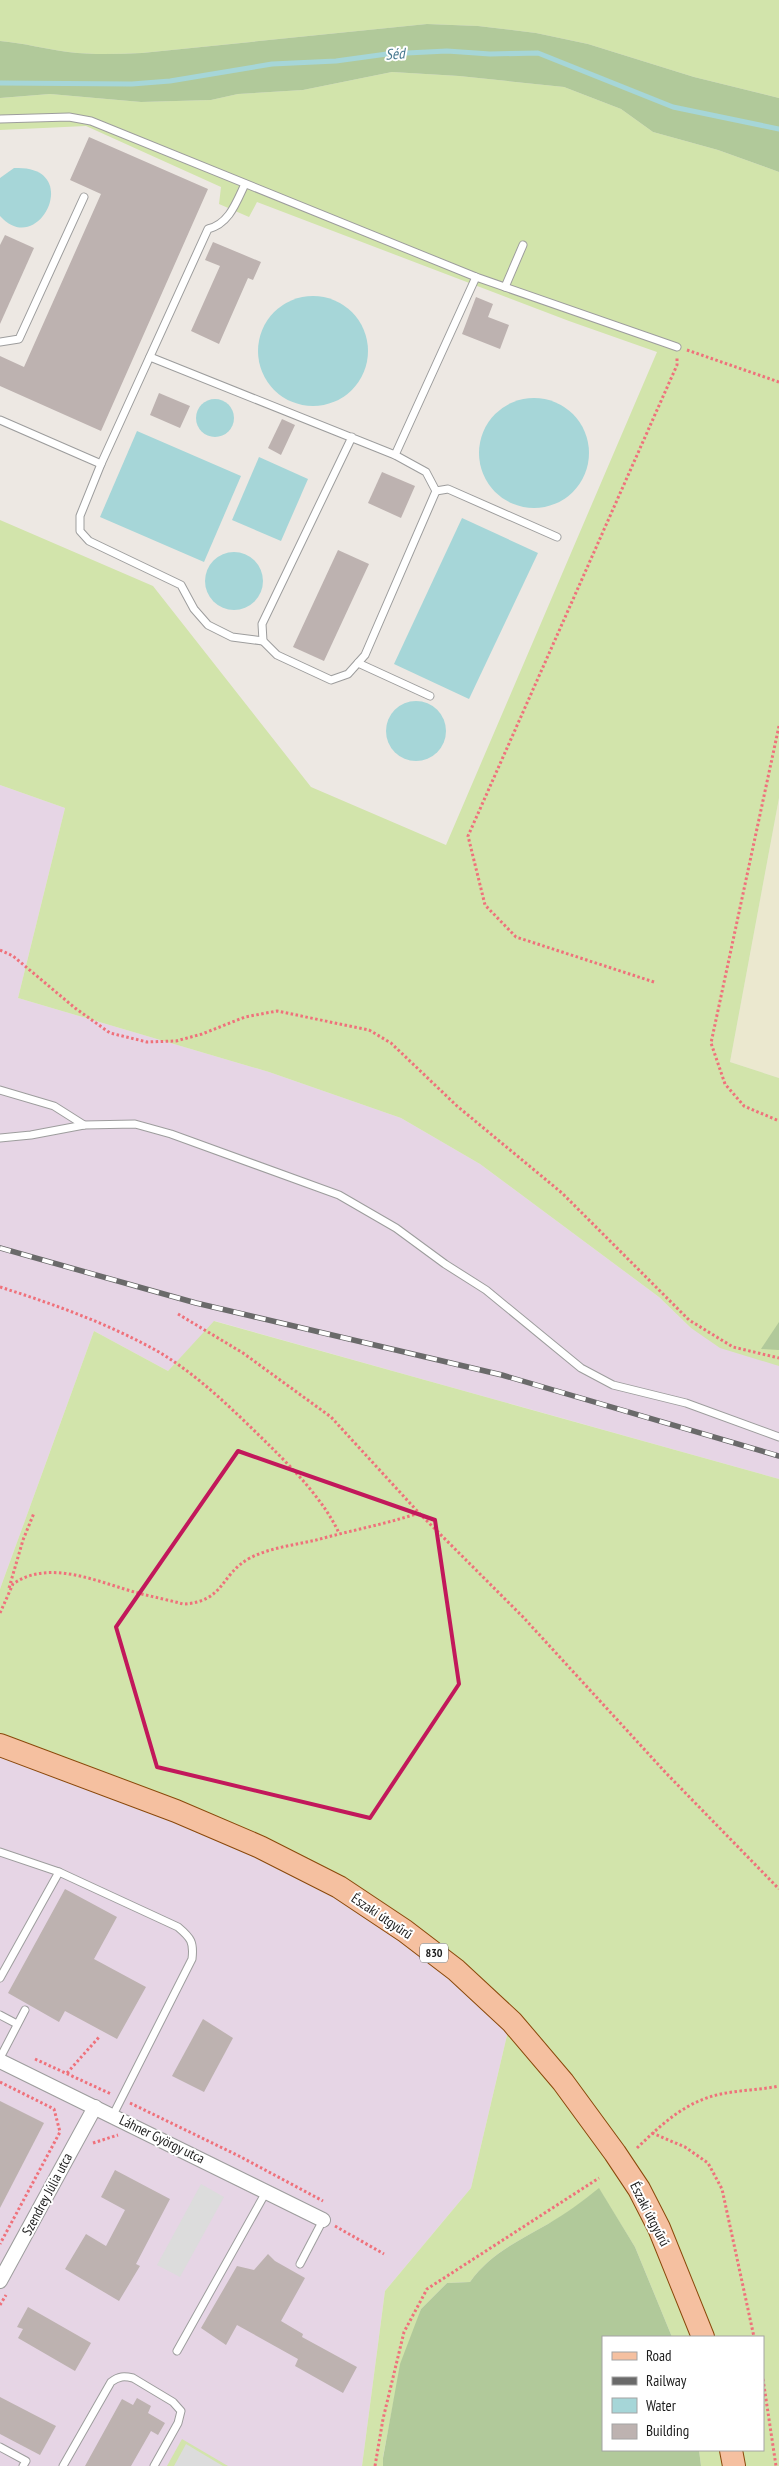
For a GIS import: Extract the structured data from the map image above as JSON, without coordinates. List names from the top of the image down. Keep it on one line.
{"streets":{"main road":["Északi útgyűrű","830"],"street":["Láhner György utca","Szendrey Júlia utca"]},"crossings":[["Láhner György utca","Szendrey Júlia utca"]],"water":["Séd"],"legend":["Road","Railway","Water","Building"]}
